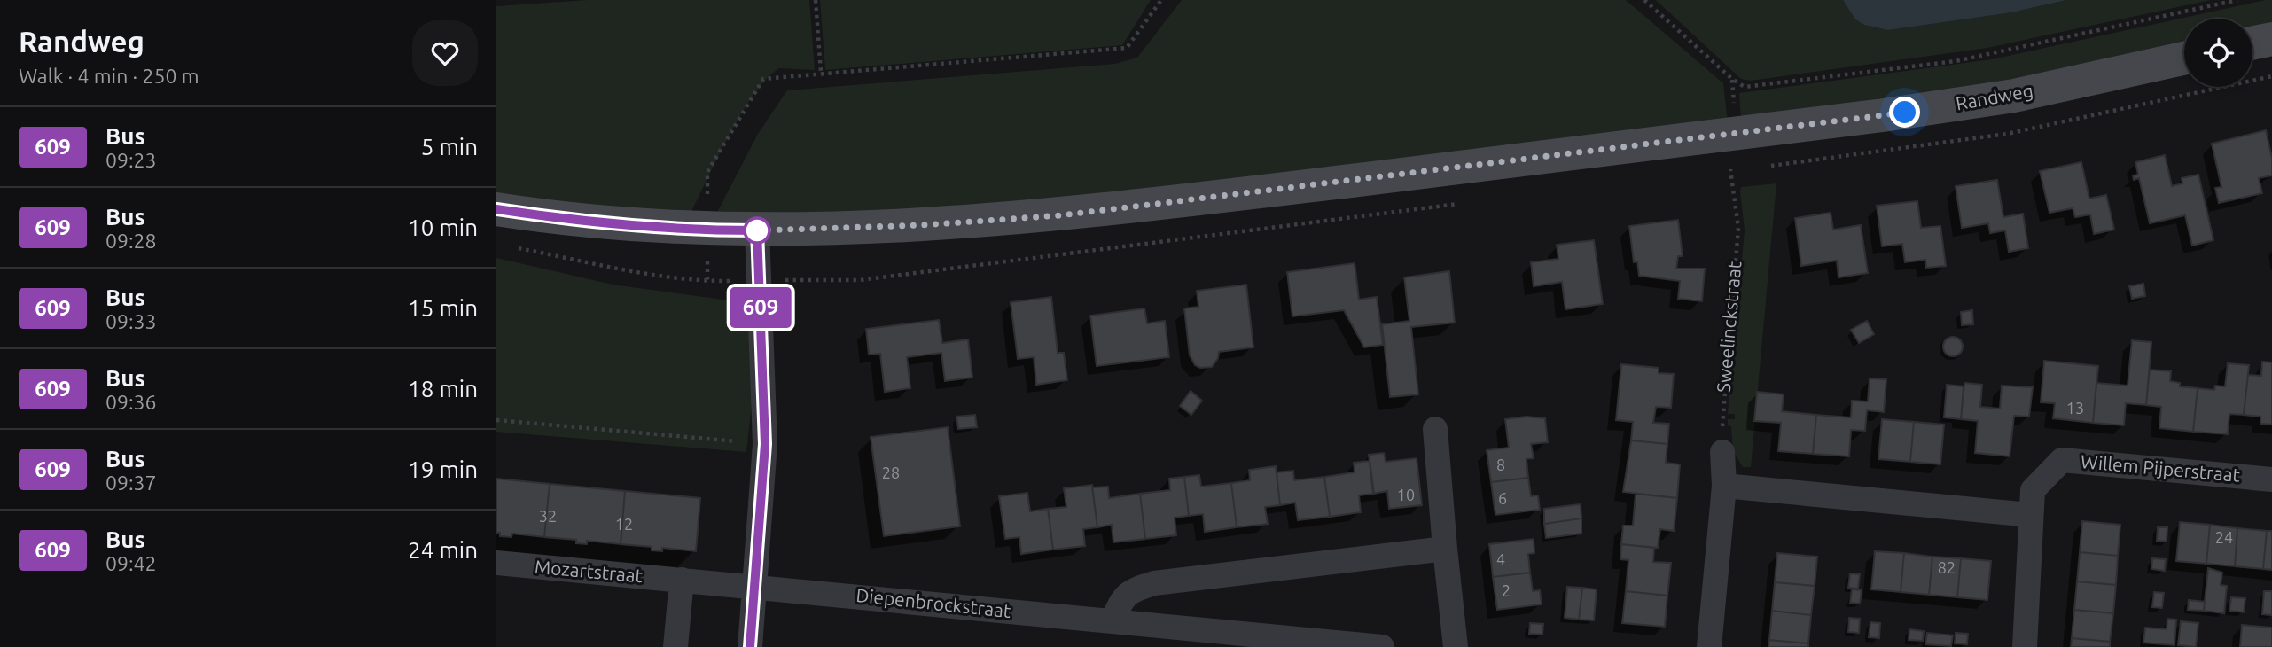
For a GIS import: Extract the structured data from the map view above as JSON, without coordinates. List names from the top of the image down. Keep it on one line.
{"streets":{"street":["Randweg","Willem Pijperstraat","Mozartstraat","Diepenbrockstraat"],"path":["Sweelinckstraat"]},"crossings":[["Mozartstraat","Diepenbrockstraat"]],"lines":["bus line 609"],"house_numbers":["13","8","28","10","6","32","12","24","4","82","2"],"page":{"heading":["Randweg","Walk · 4 min · 250 m"],"on_map":"609","list":[{"mark":"609","name":"Bus","note":"09:23","value":"5 min"},{"mark":"609","name":"Bus","note":"09:28","value":"10 min"},{"mark":"609","name":"Bus","note":"09:33","value":"15 min"},{"mark":"609","name":"Bus","note":"09:36","value":"18 min"},{"mark":"609","name":"Bus","note":"09:37","value":"19 min"},{"mark":"609","name":"Bus","note":"09:42","value":"24 min"}]}}
